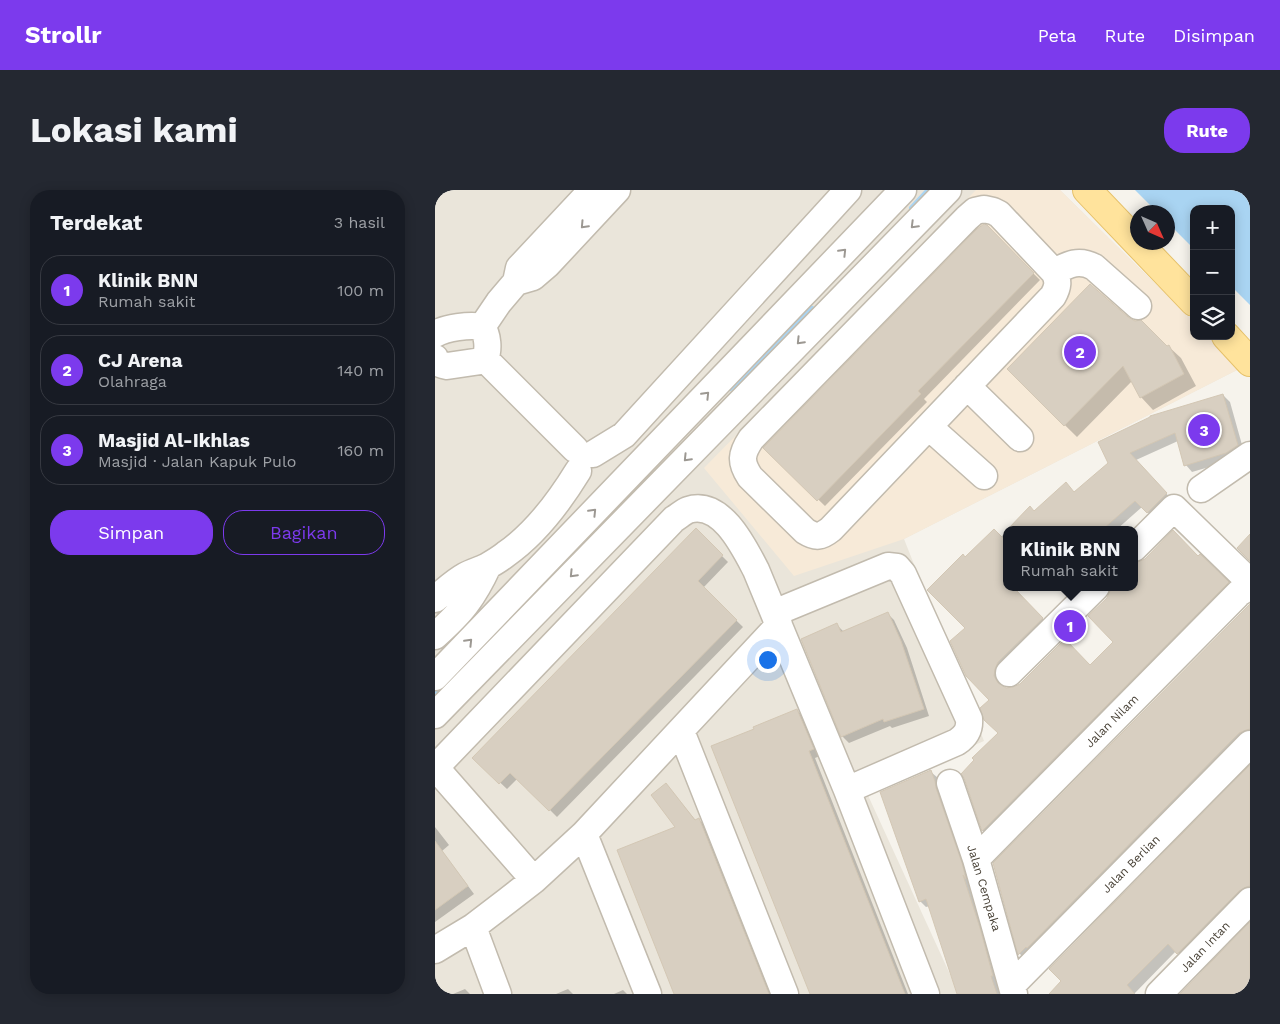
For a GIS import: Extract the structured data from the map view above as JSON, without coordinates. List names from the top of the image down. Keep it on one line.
{"streets":{"street":["Jalan Nilam","Jalan Berlian","Jalan Cempaka","Jalan Intan"]},"crossings":[["Jalan Nilam","Jalan Cempaka"],["Jalan Berlian","Jalan Cempaka"]],"north":"bottom right","page":{"header":"Strollr","nav":["Peta","Rute","Disimpan"],"buttons":["Rute",["Simpan","Bagikan"]],"title":"Lokasi kami","heading":["Terdekat","3 hasil"],"map_buttons":["+","−"],"list":[{"mark":"1","name":"Klinik BNN","note":"Rumah sakit","value":"100 m"},{"mark":"2","name":"CJ Arena","note":"Olahraga","value":"140 m"},{"mark":"3","name":"Masjid Al-Ikhlas","note":"Masjid · Jalan Kapuk Pulo","value":"160 m"}],"pins":["2","3","1"],"popup":["Klinik BNN","Rumah sakit"]}}
